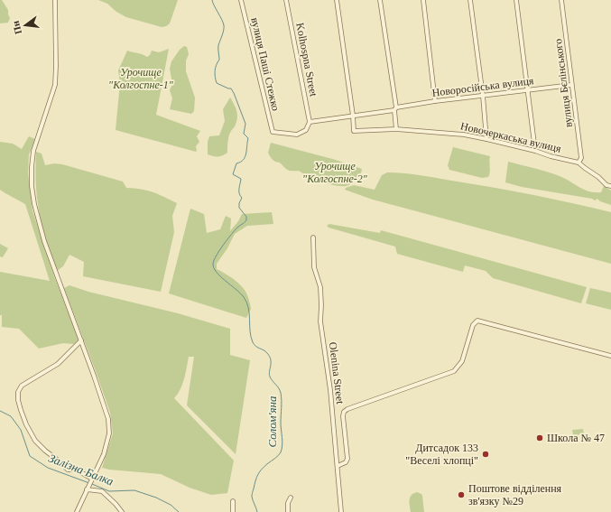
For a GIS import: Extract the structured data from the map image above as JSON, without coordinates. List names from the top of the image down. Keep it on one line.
{"streets":{"street":["Kolhospna Street","вулиця Паші Стежко","вулиця Бєлінського","Новоросійська вулиця","Новочеркаська вулиця","Olenina Street"]},"crossings":[["Kolhospna Street","вулиця Паші Стежко"],["Kolhospna Street","Новоросійська вулиця"],["вулиця Паші Стежко","Новоросійська вулиця"],["вулиця Бєлінського","Новоросійська вулиця"],["вулиця Бєлінського","Новочеркаська вулиця"],["Новоросійська вулиця","Новочеркаська вулиця"]],"water":["Солом'яна","Залізна Балка"],"parks":["Урочище \"Колгоспне-1\"","Урочище \"Колгоспне-2\""],"places":["Школа № 47","Дитсадок 133 \"Веселі хлопці\"","Поштове відділення зв'язку №29"],"north":"left"}
